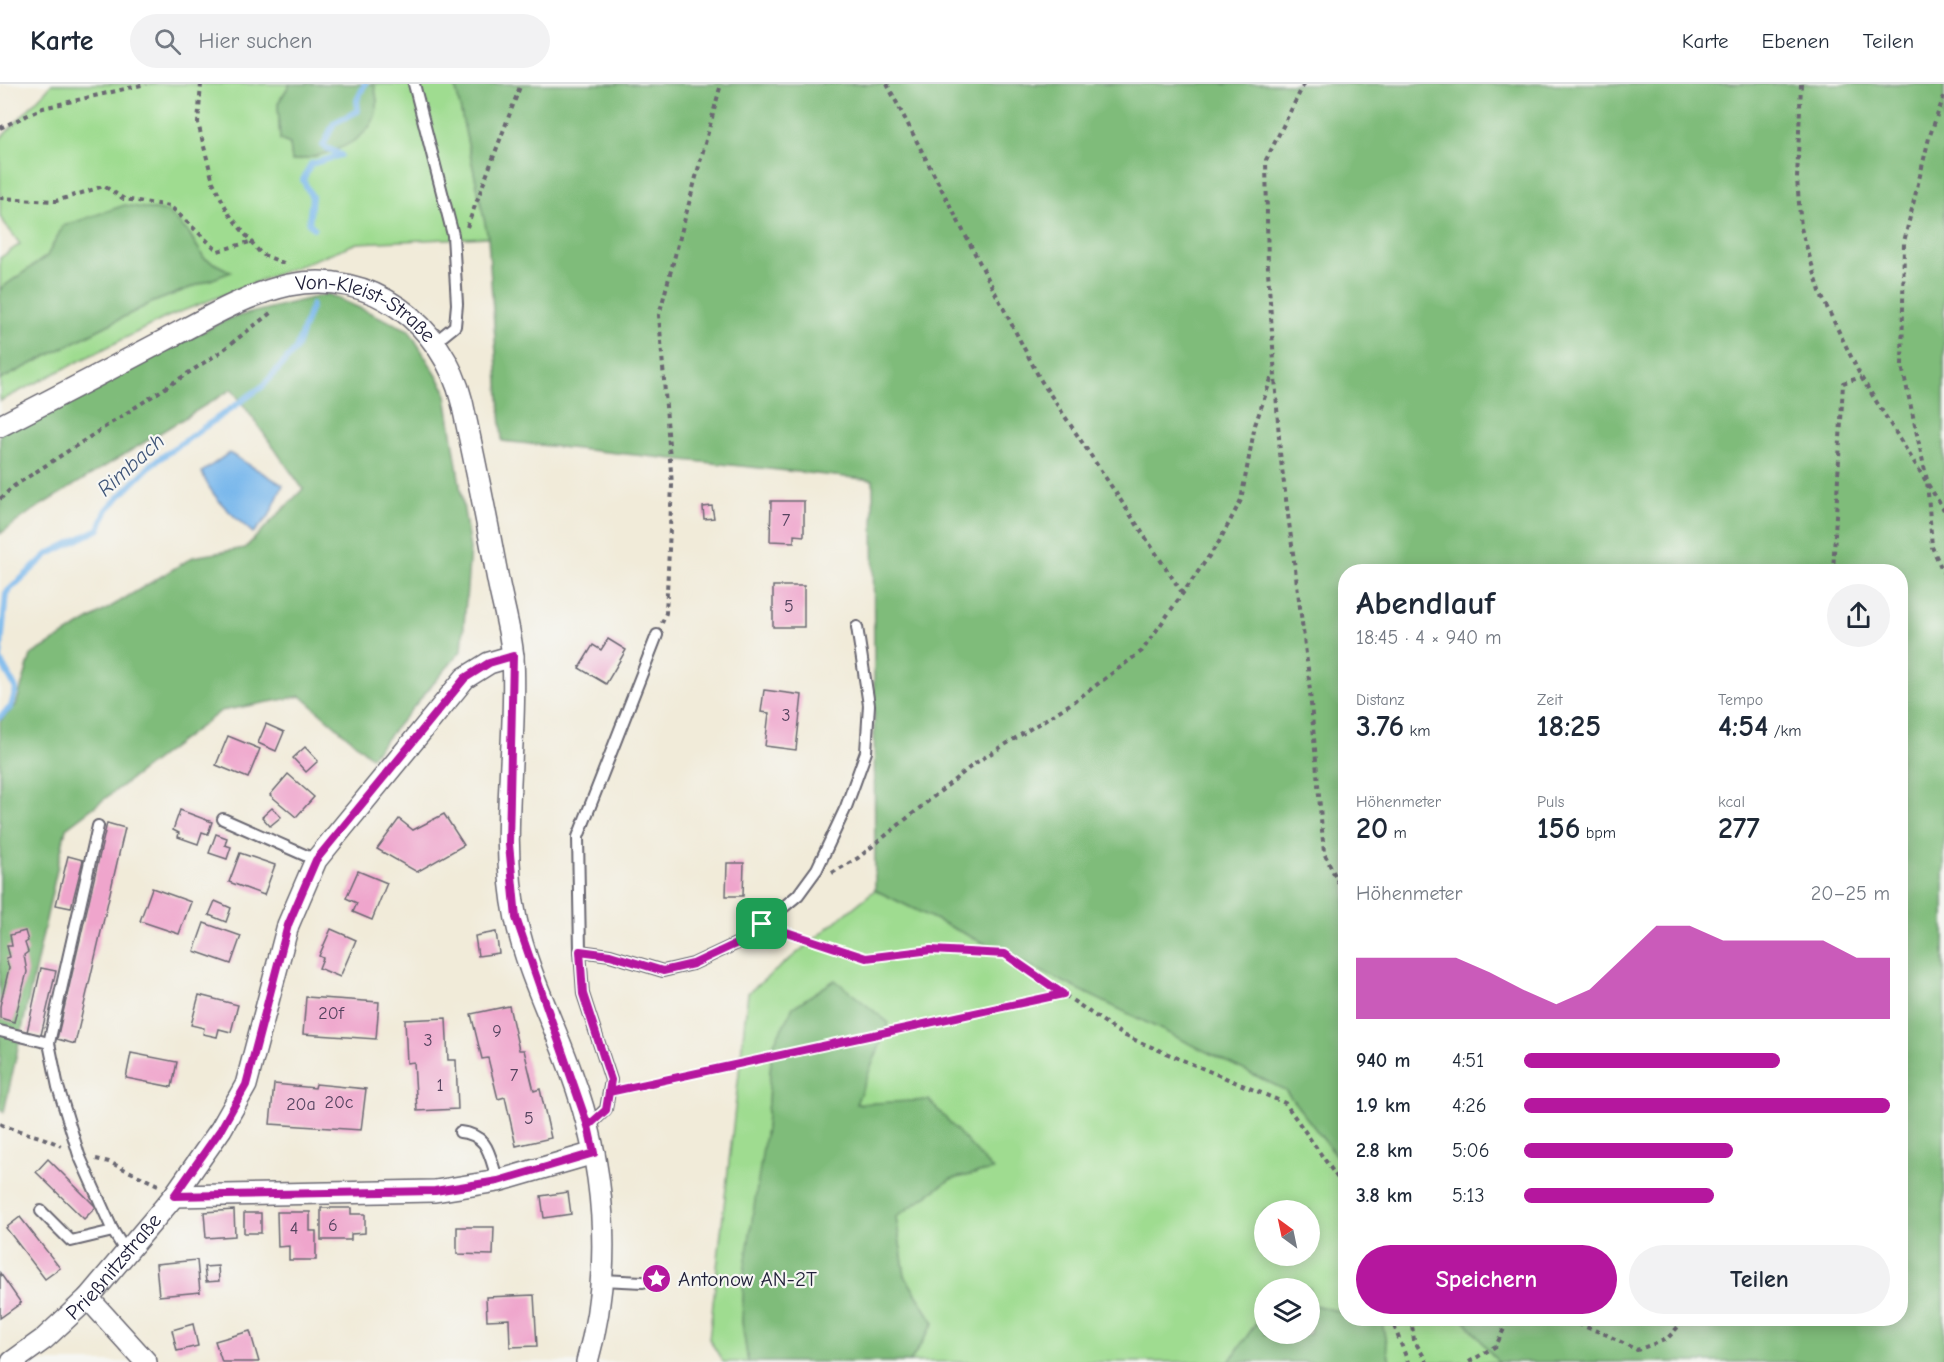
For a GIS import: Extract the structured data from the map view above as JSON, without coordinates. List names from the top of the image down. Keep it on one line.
{"streets":{"street":["Von-Kleist-Straße","Prießnitzstraße"]},"crossings":[["Von-Kleist-Straße","Prießnitzstraße"]],"water":["Rimbach"],"places":{"place":["Antonow AN-2T"]},"house_numbers":["7","5","3","20f","9","3","7","1","20c","20a","5","6","4"],"north":"top left","page":{"header":"Karte","search":"Hier suchen","nav":["Karte","Ebenen","Teilen"],"heading":["Abendlauf","18:45 · 4 × 940 m"],"stats":[["Distanz","3.76 km"],["Zeit","18:25"],["Tempo","4:54 /km"],["Höhenmeter","20 m"],["Puls","156 bpm"],["kcal","277"]],"chart":["Höhenmeter","20–25 m"],"list":[{"name":"940 m","note":"4:51"},{"name":"1.9 km","note":"4:26"},{"name":"2.8 km","note":"5:06"},{"name":"3.8 km","note":"5:13"}],"buttons":["Speichern","Teilen"]}}
